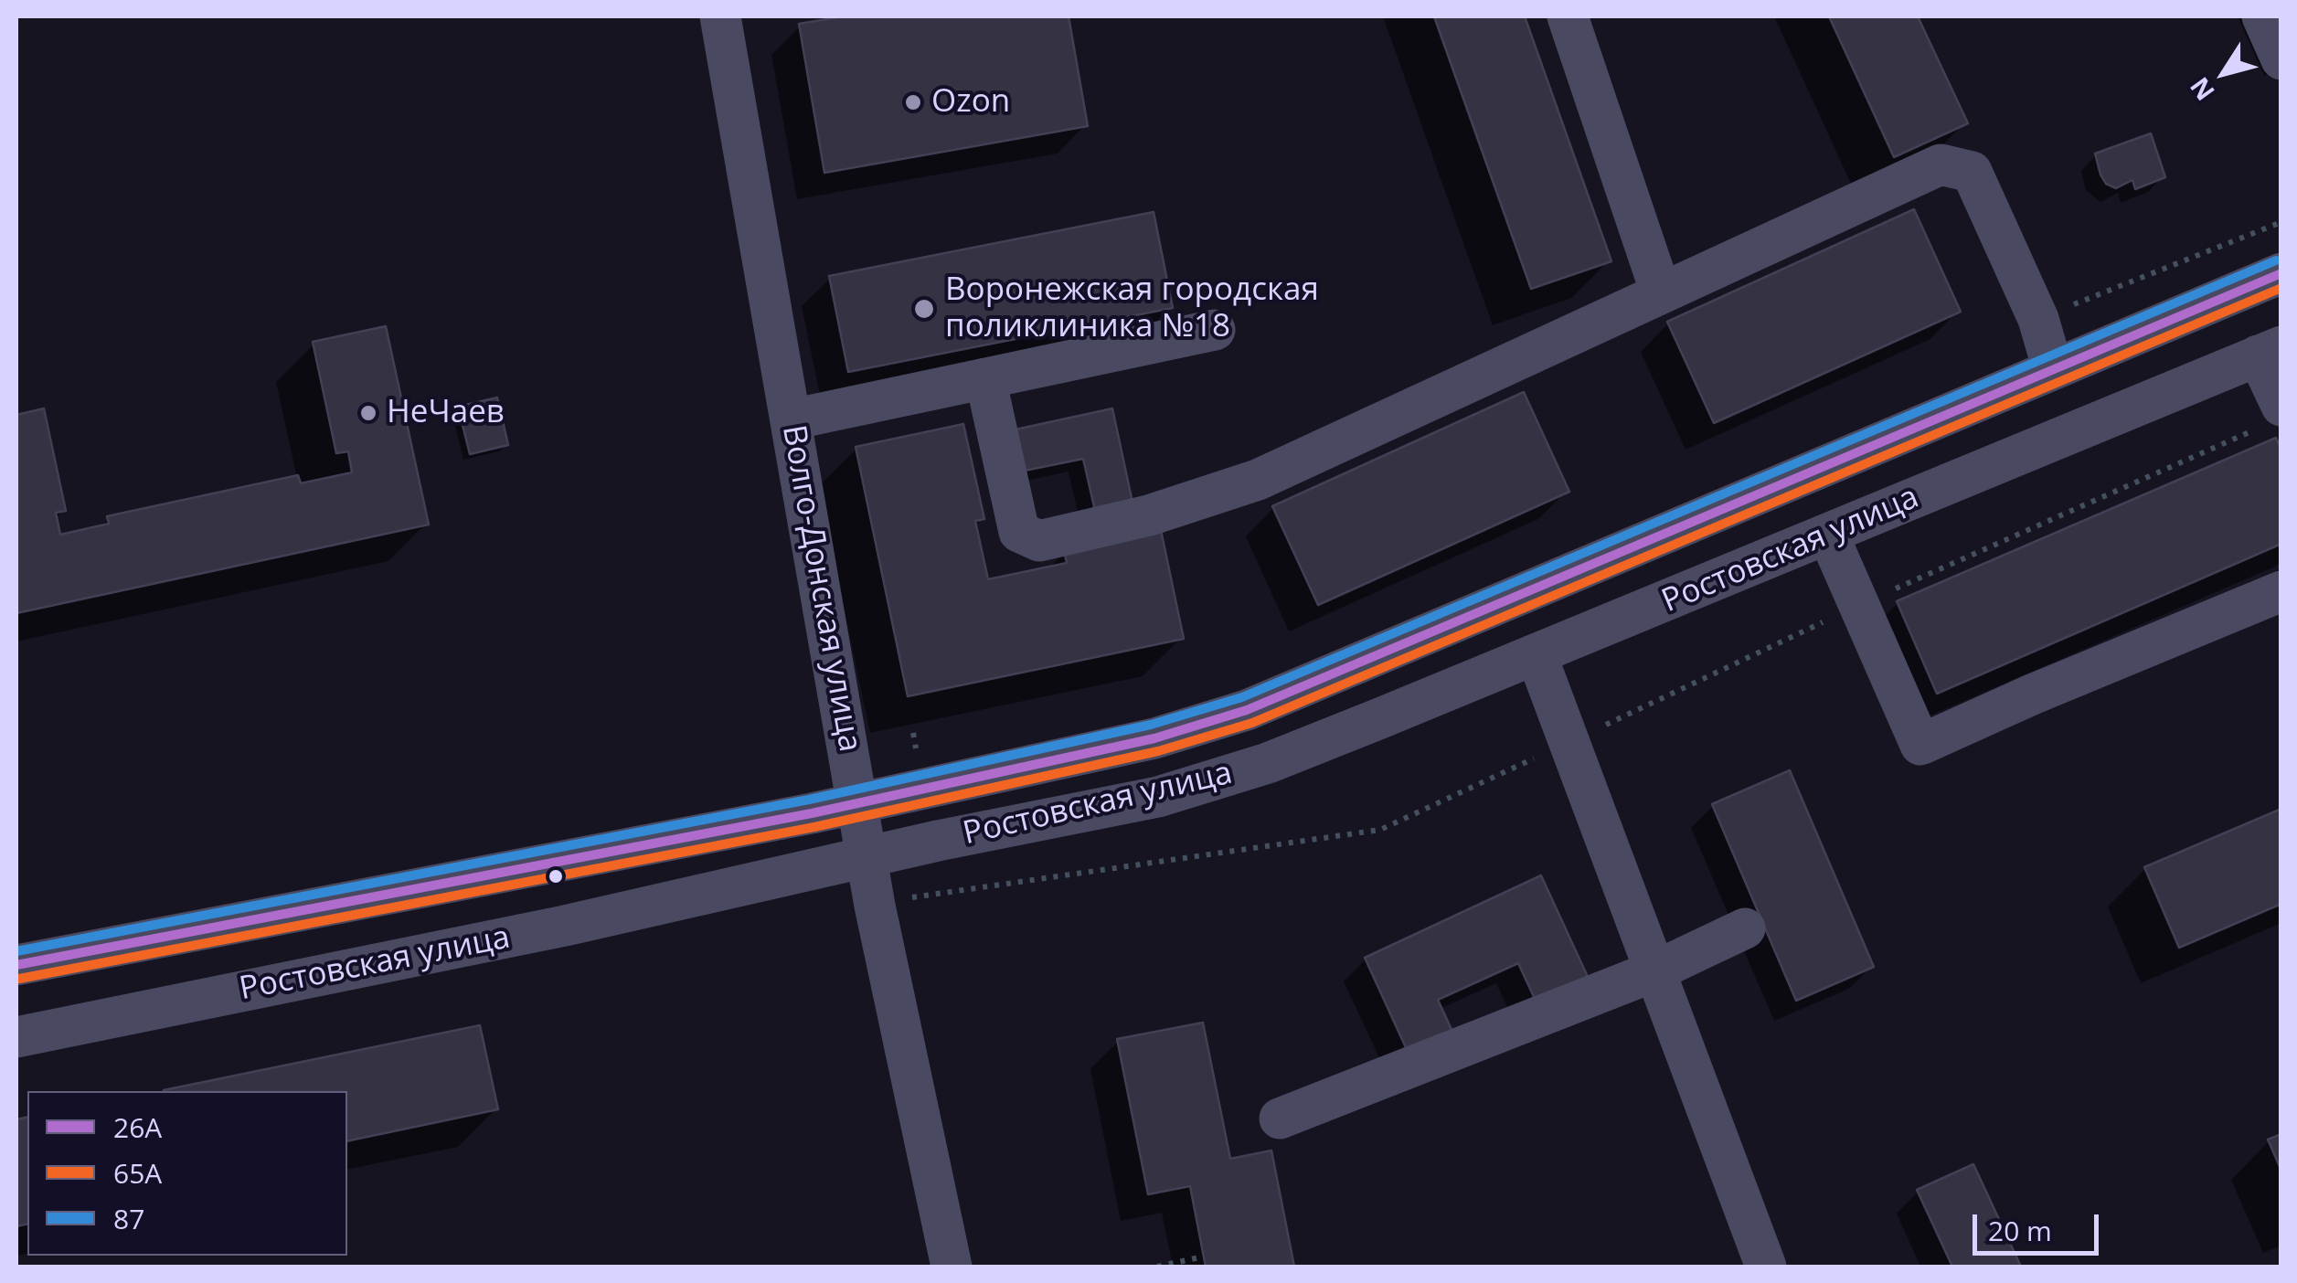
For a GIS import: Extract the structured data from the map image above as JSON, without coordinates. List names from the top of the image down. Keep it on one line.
{"streets":{"street":["Ростовская улица","Волго-Донская улица"]},"crossings":[["Ростовская улица","Волго-Донская улица"]],"places":["Ozon","Воронежская городская поликлиника №18","НеЧаев"],"lines":["transit line 87","transit line 26А","transit line 65А"],"legend":["26А","65А","87"],"scale_bar":"20 m","north":"bottom left"}
